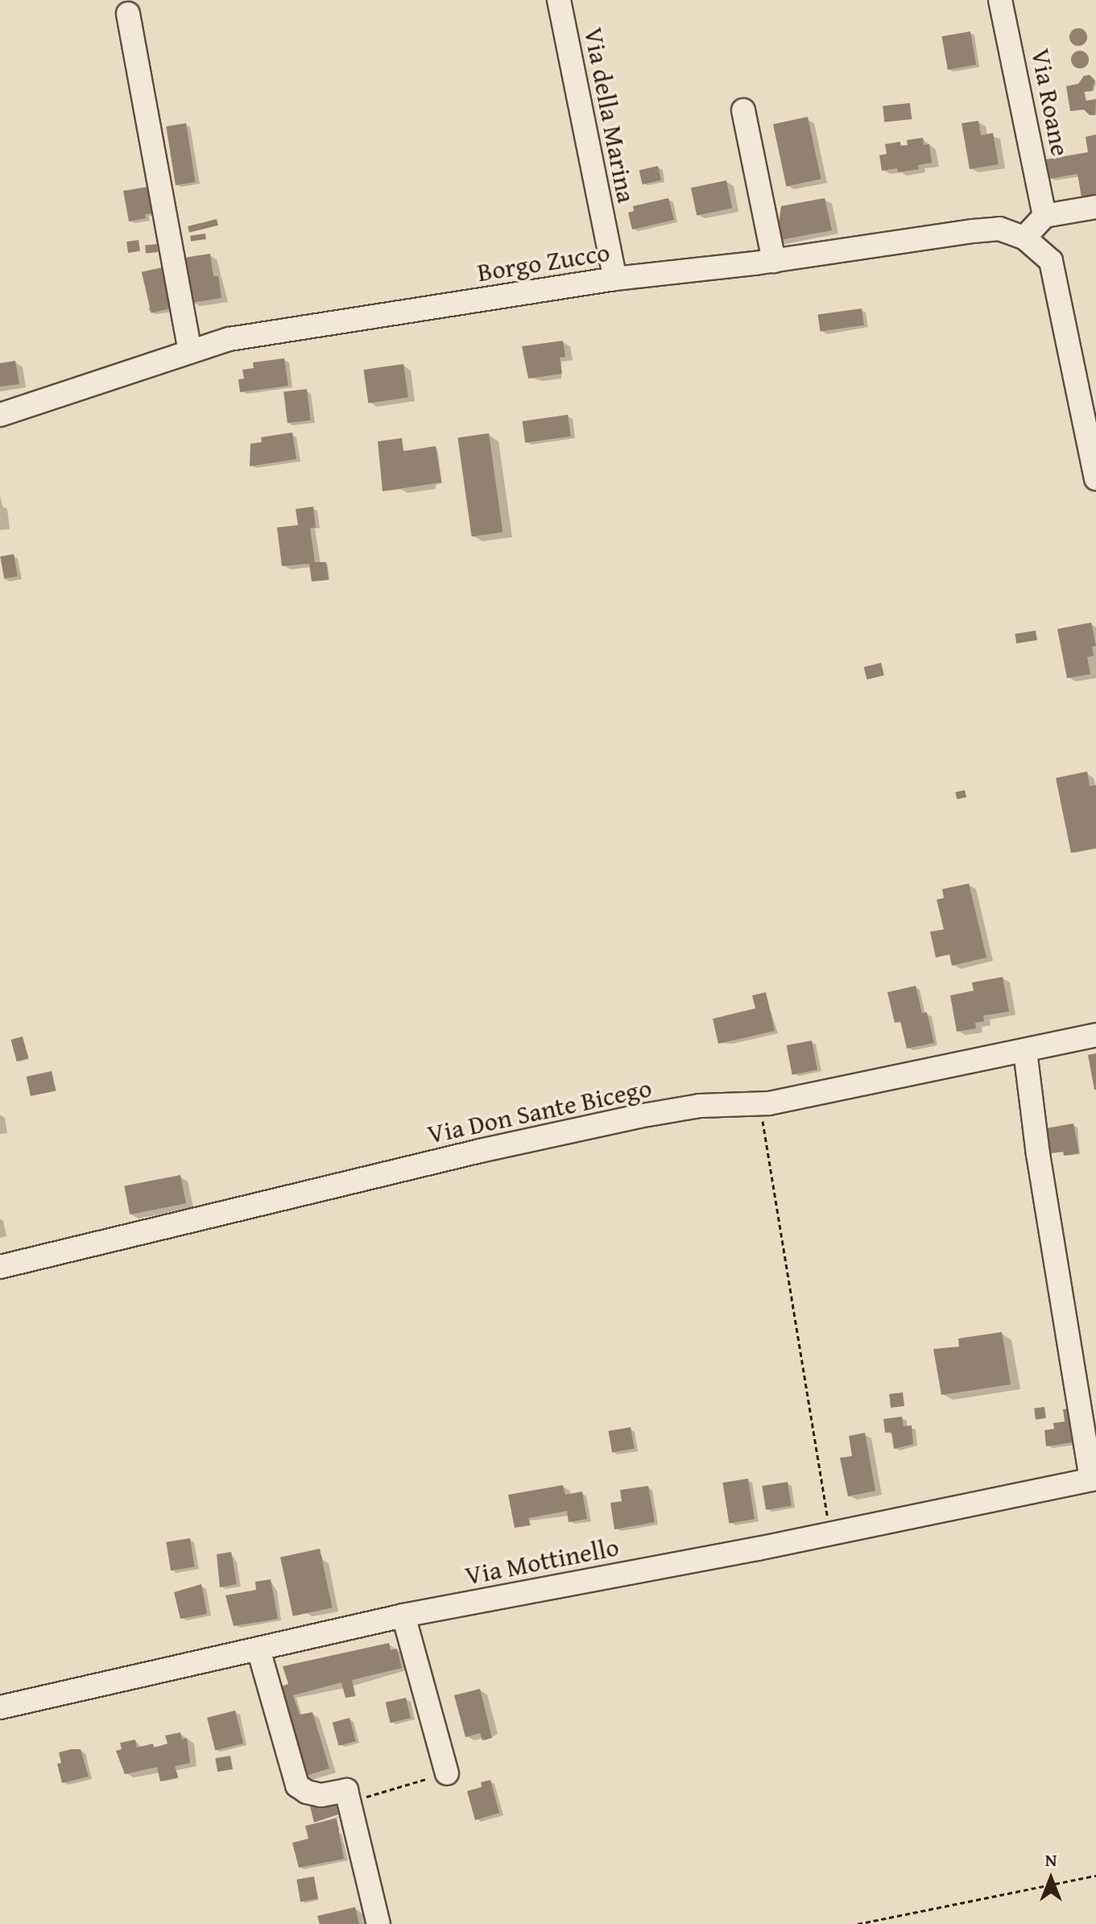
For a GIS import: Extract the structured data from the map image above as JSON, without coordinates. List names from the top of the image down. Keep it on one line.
{"streets":{"street":["Via Roane","Via della Marina","Borgo Zucco","Via Don Sante Bicego","Via Mottinello"]},"crossings":[["Via della Marina","Borgo Zucco"]],"north":"top"}
